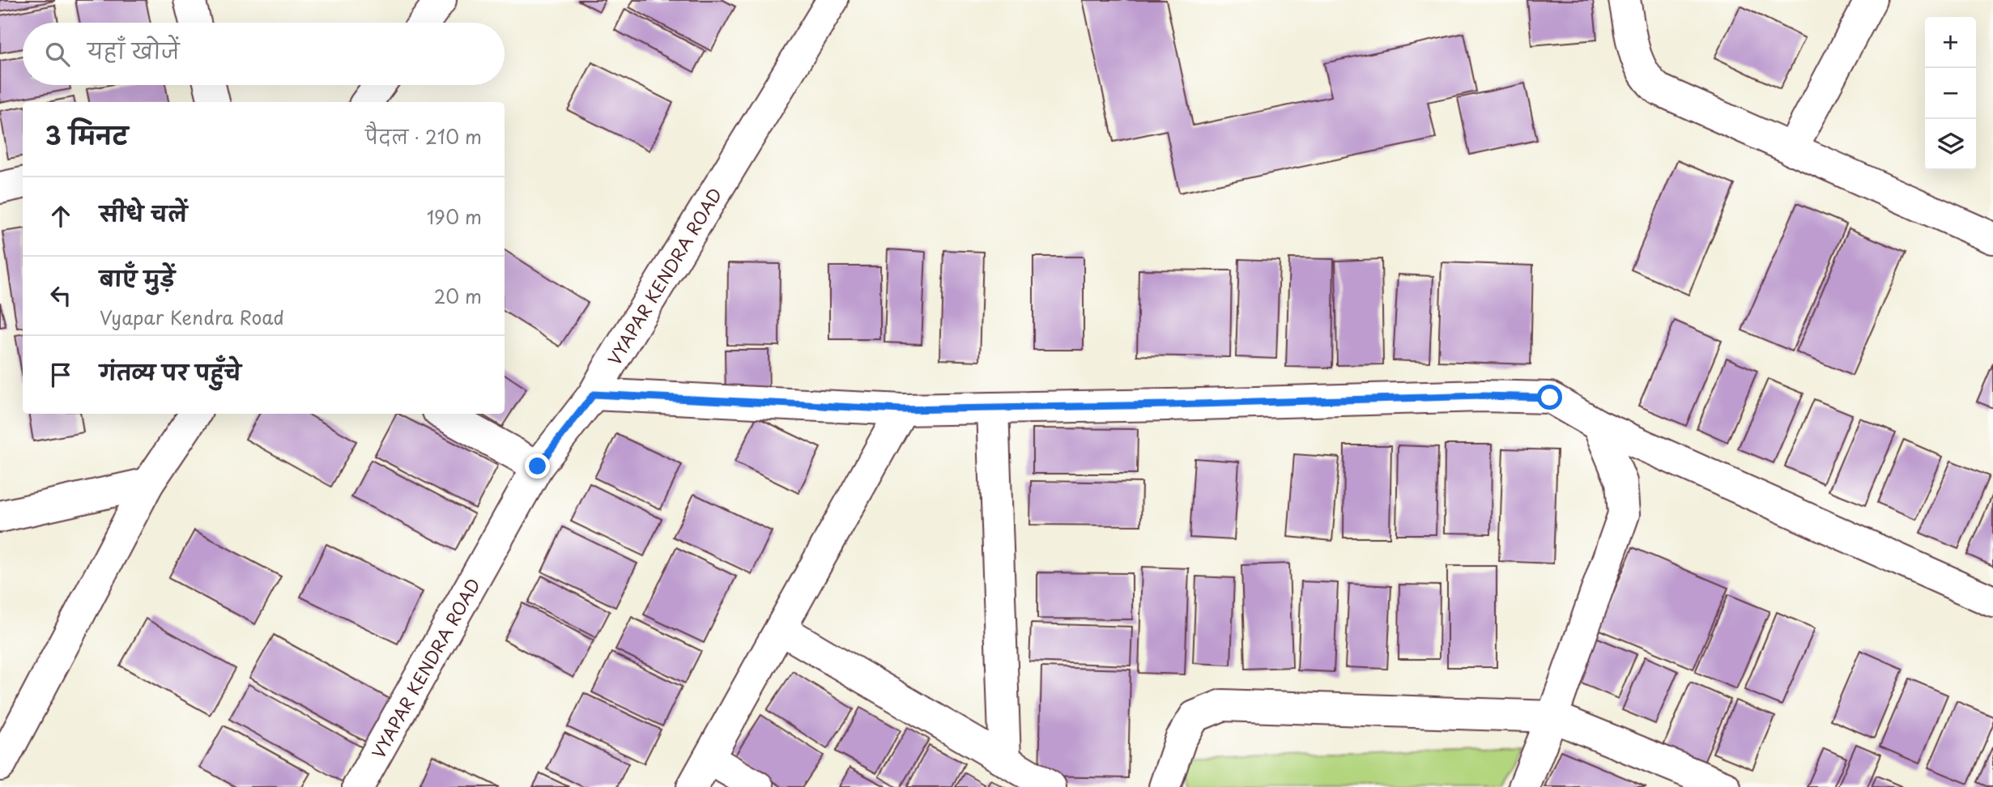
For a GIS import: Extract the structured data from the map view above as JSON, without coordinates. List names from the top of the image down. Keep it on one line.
{"streets":{"street":["VYAPAR KENDRA ROAD"]},"page":{"map_buttons":["+","−"],"search":"यहाँ खोजें","heading":["3 मिनट","पैदल · 210 m"],"list":[["सीधे चलें","190 m"],["बाएँ मुड़ें","Vyapar Kendra Road","20 m"],"गंतव्य पर पहुँचे"]}}
